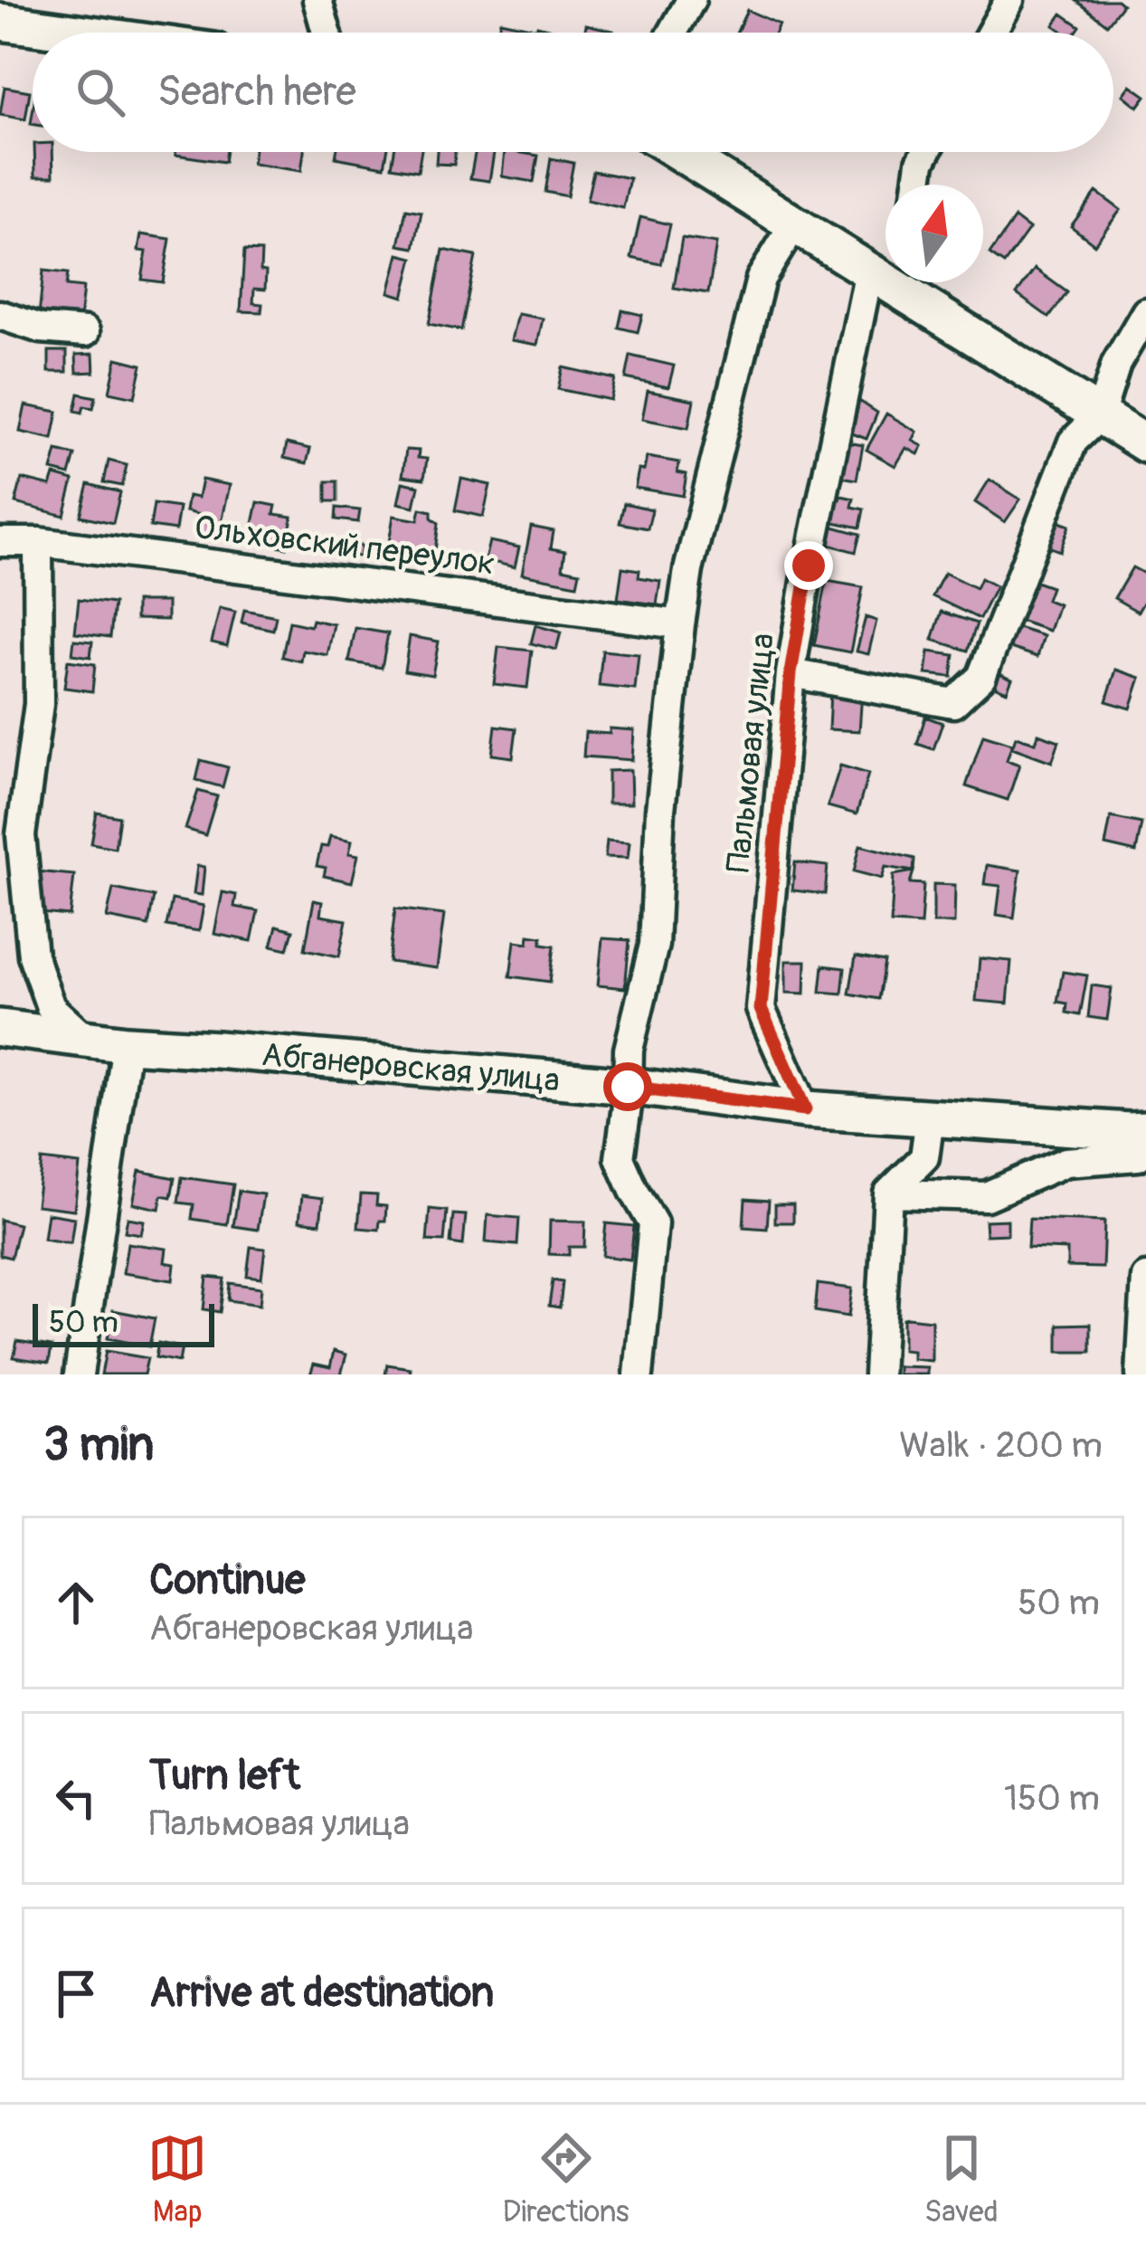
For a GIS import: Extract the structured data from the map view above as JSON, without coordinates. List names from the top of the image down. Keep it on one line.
{"streets":{"street":["Ольховский переулок","Пальмовая улица","Абганеровская улица"]},"crossings":[["Пальмовая улица","Абганеровская улица"]],"scale_bar":"50 m","north":"top","page":{"search":"Search here","scale":"50 m","heading":["3 min","Walk · 200 m"],"list":[["Continue","Абганеровская улица","50 m"],["Turn left","Пальмовая улица","150 m"],"Arrive at destination"],"nav":["Map","Directions","Saved"]}}
